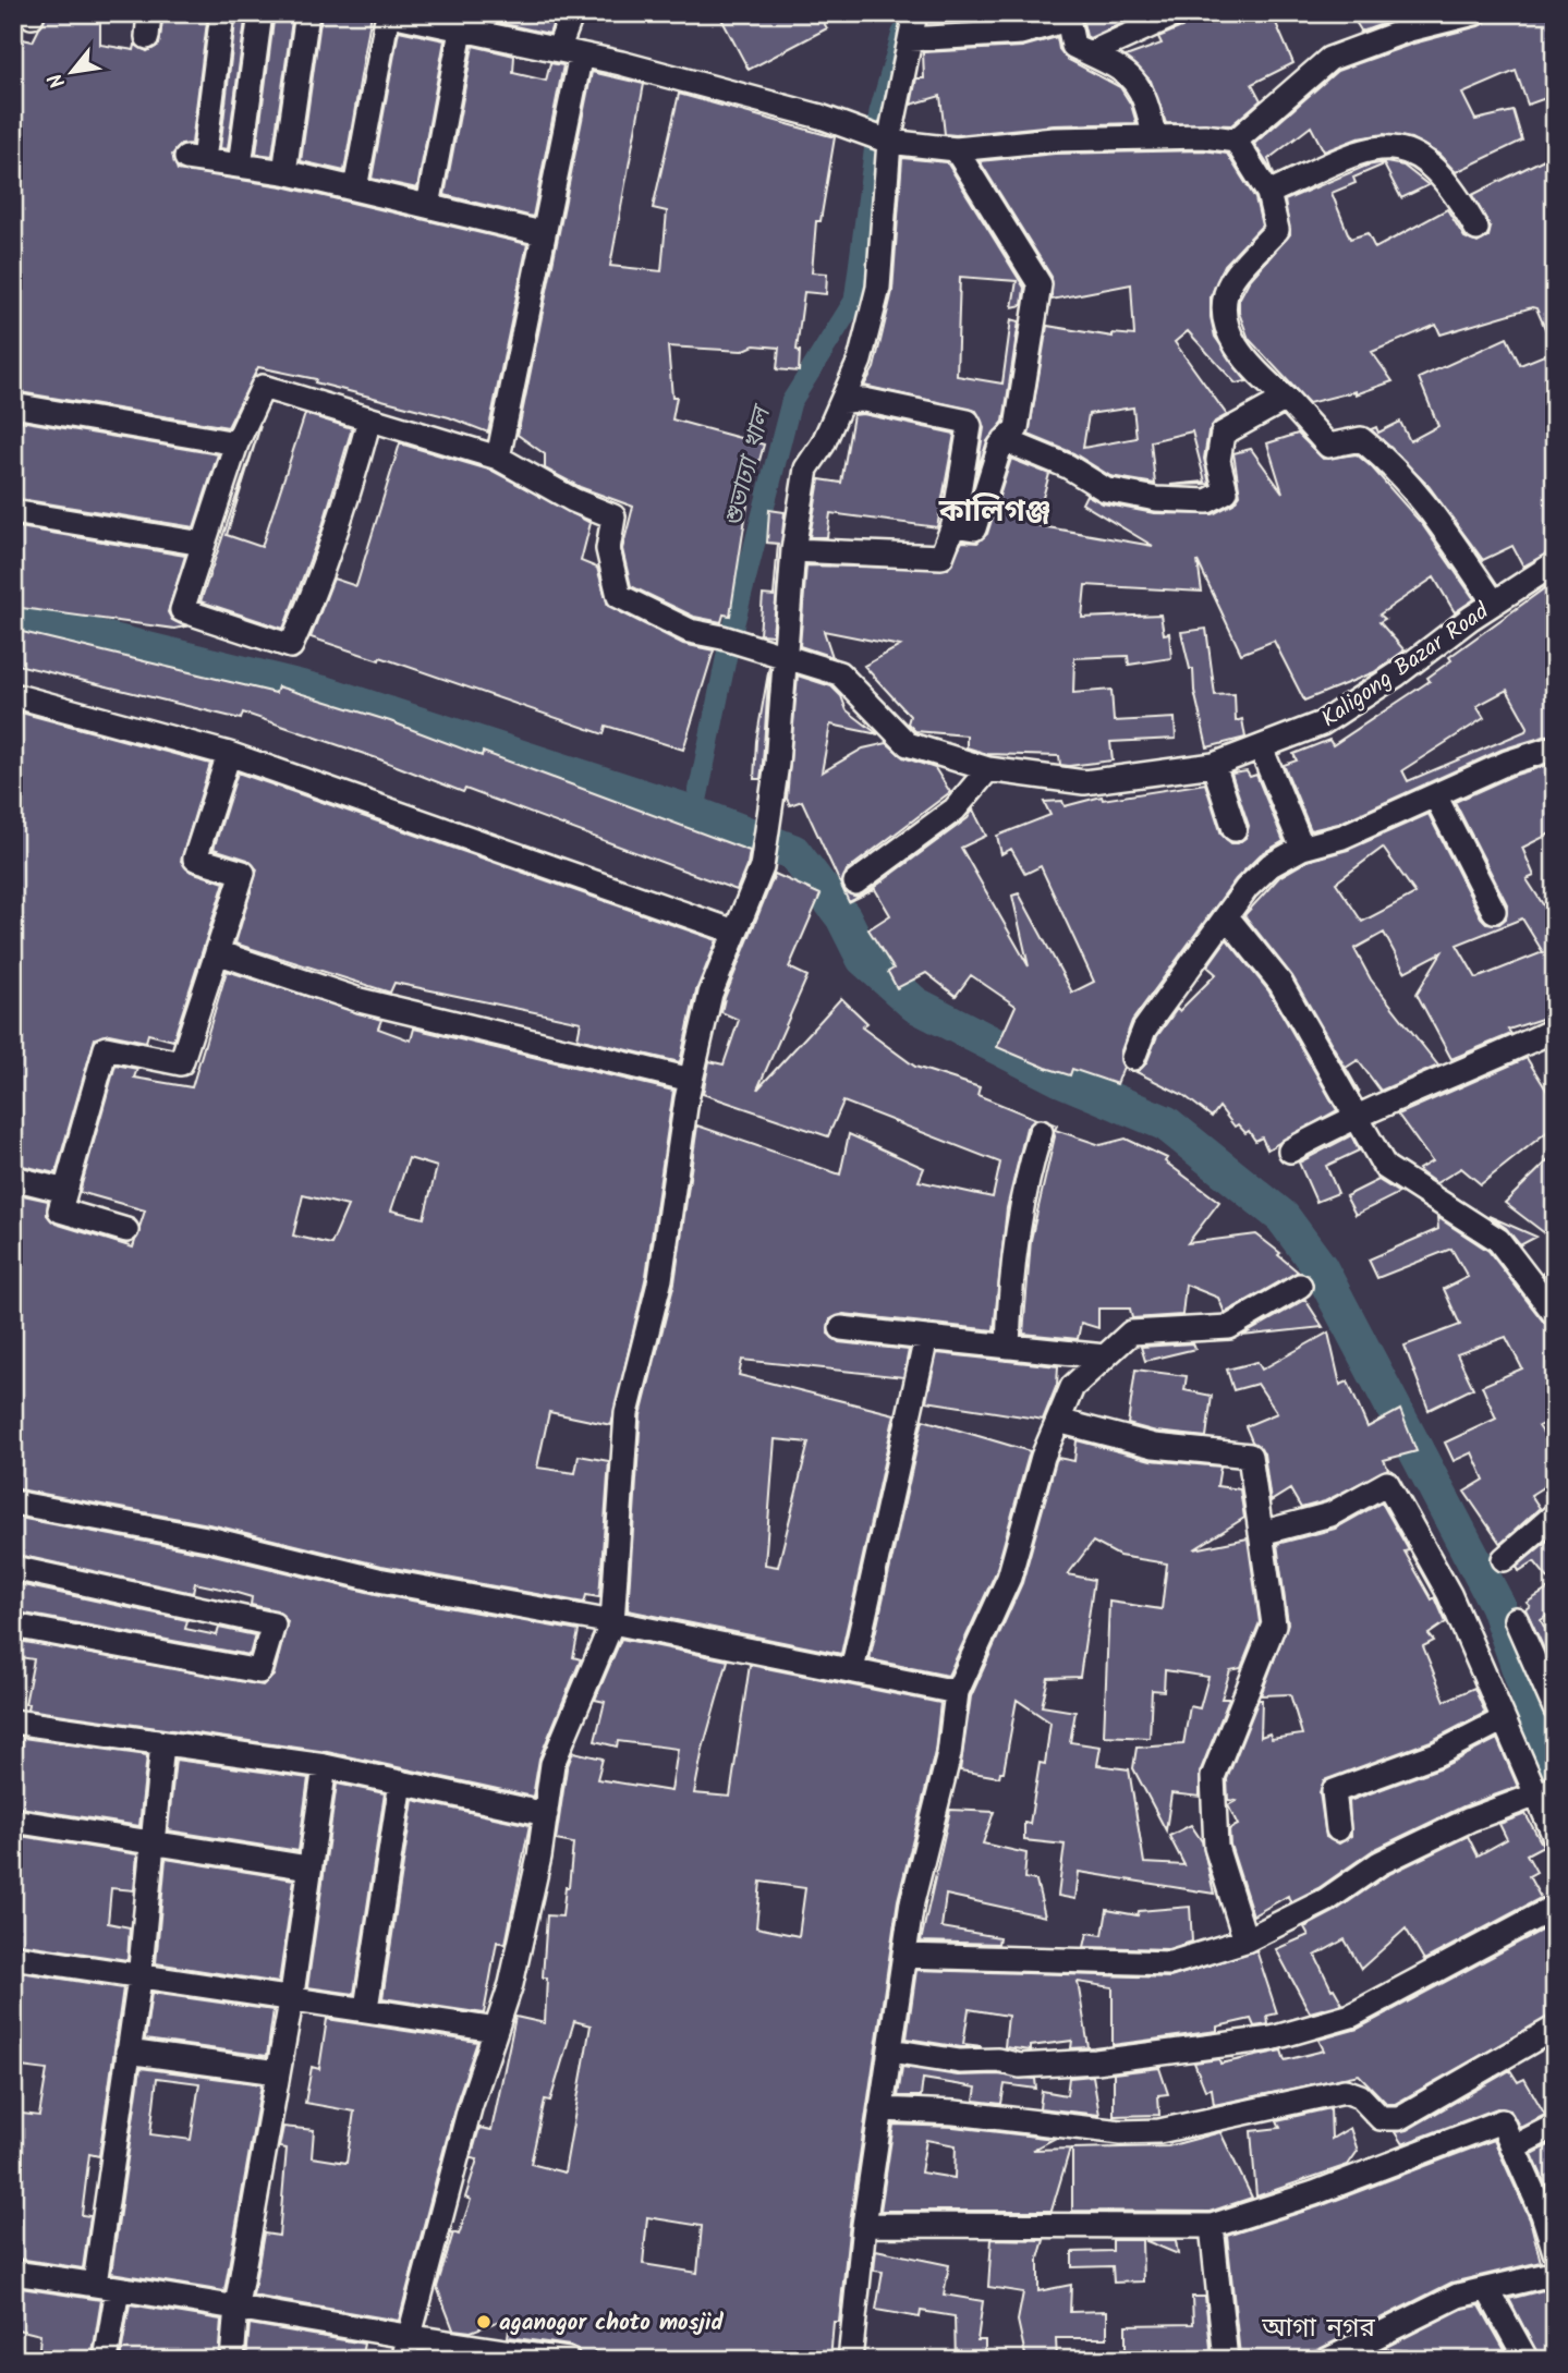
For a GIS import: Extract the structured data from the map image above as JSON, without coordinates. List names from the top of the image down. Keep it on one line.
{"streets":{"street":["Kaligong Bazar Road"]},"districts":["কালিগঞ্জ","আগা নগর"],"water":["শুভাঢ্যা খাল"],"places":["aganogor choto mosjid"],"north":"bottom left"}
